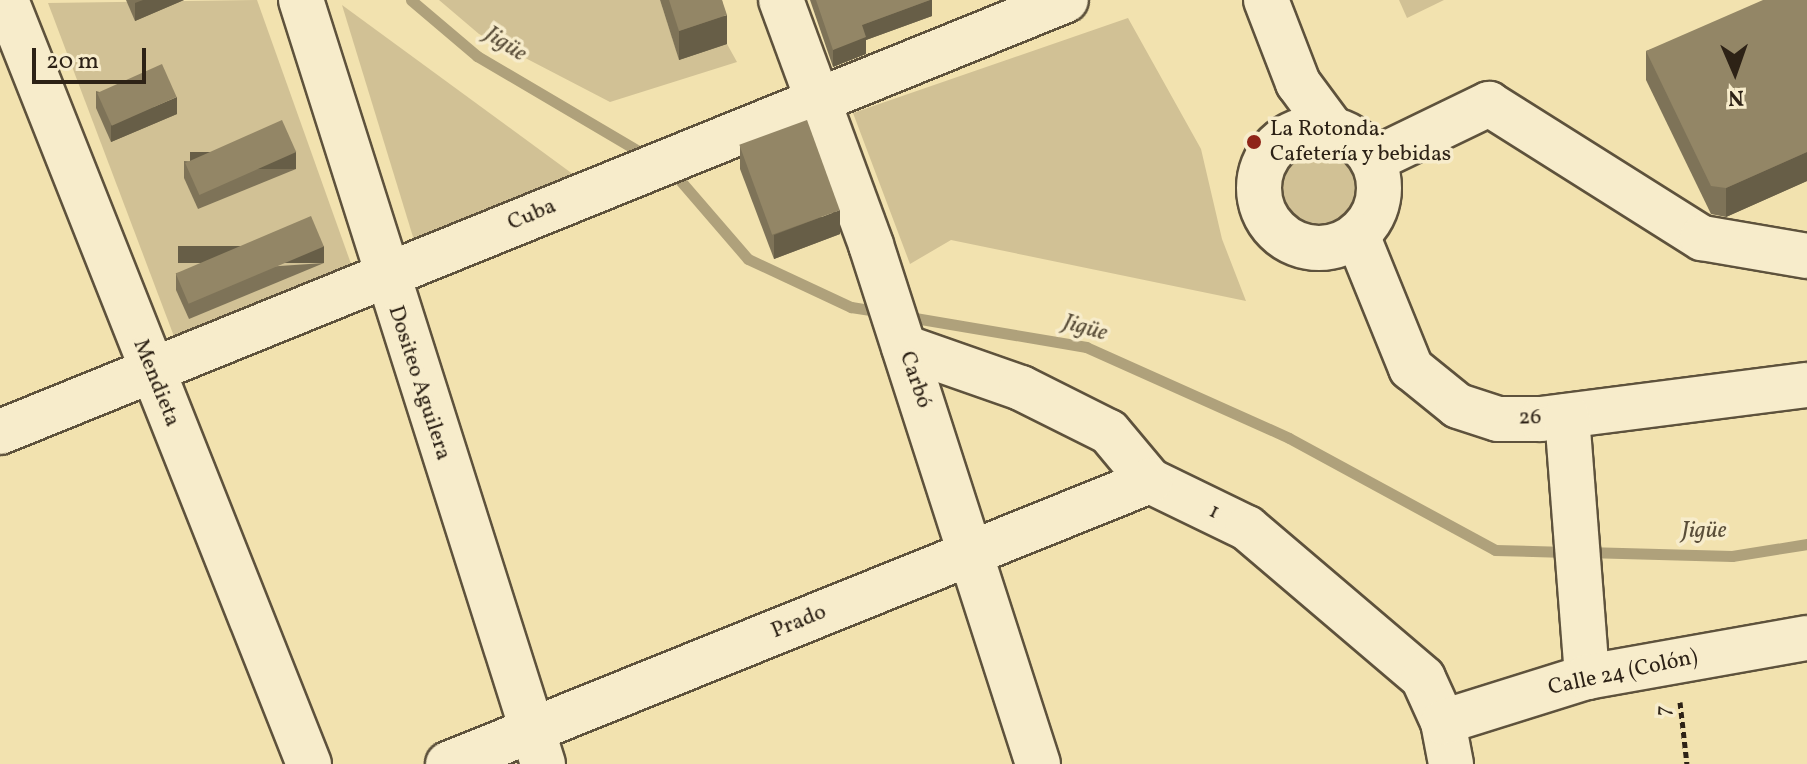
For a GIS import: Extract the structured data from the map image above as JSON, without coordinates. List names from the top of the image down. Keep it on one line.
{"streets":{"street":["Cuba","Carbó","Mendieta","Dositeo Aguilera","26","1","Prado","Calle 24 (Colón)"],"path":["7"]},"crossings":[["Cuba","Carbó"],["Cuba","Mendieta"],["Cuba","Dositeo Aguilera"],["Carbó","1"],["Carbó","Prado"],["Dositeo Aguilera","Prado"],["1","Prado"],["1","Calle 24 (Colón)"],["Calle 24 (Colón)","7"]],"water":["Jigüe"],"places":["La Rotonda. Cafetería y bebidas"],"scale_bar":"20 m","north":"bottom"}
